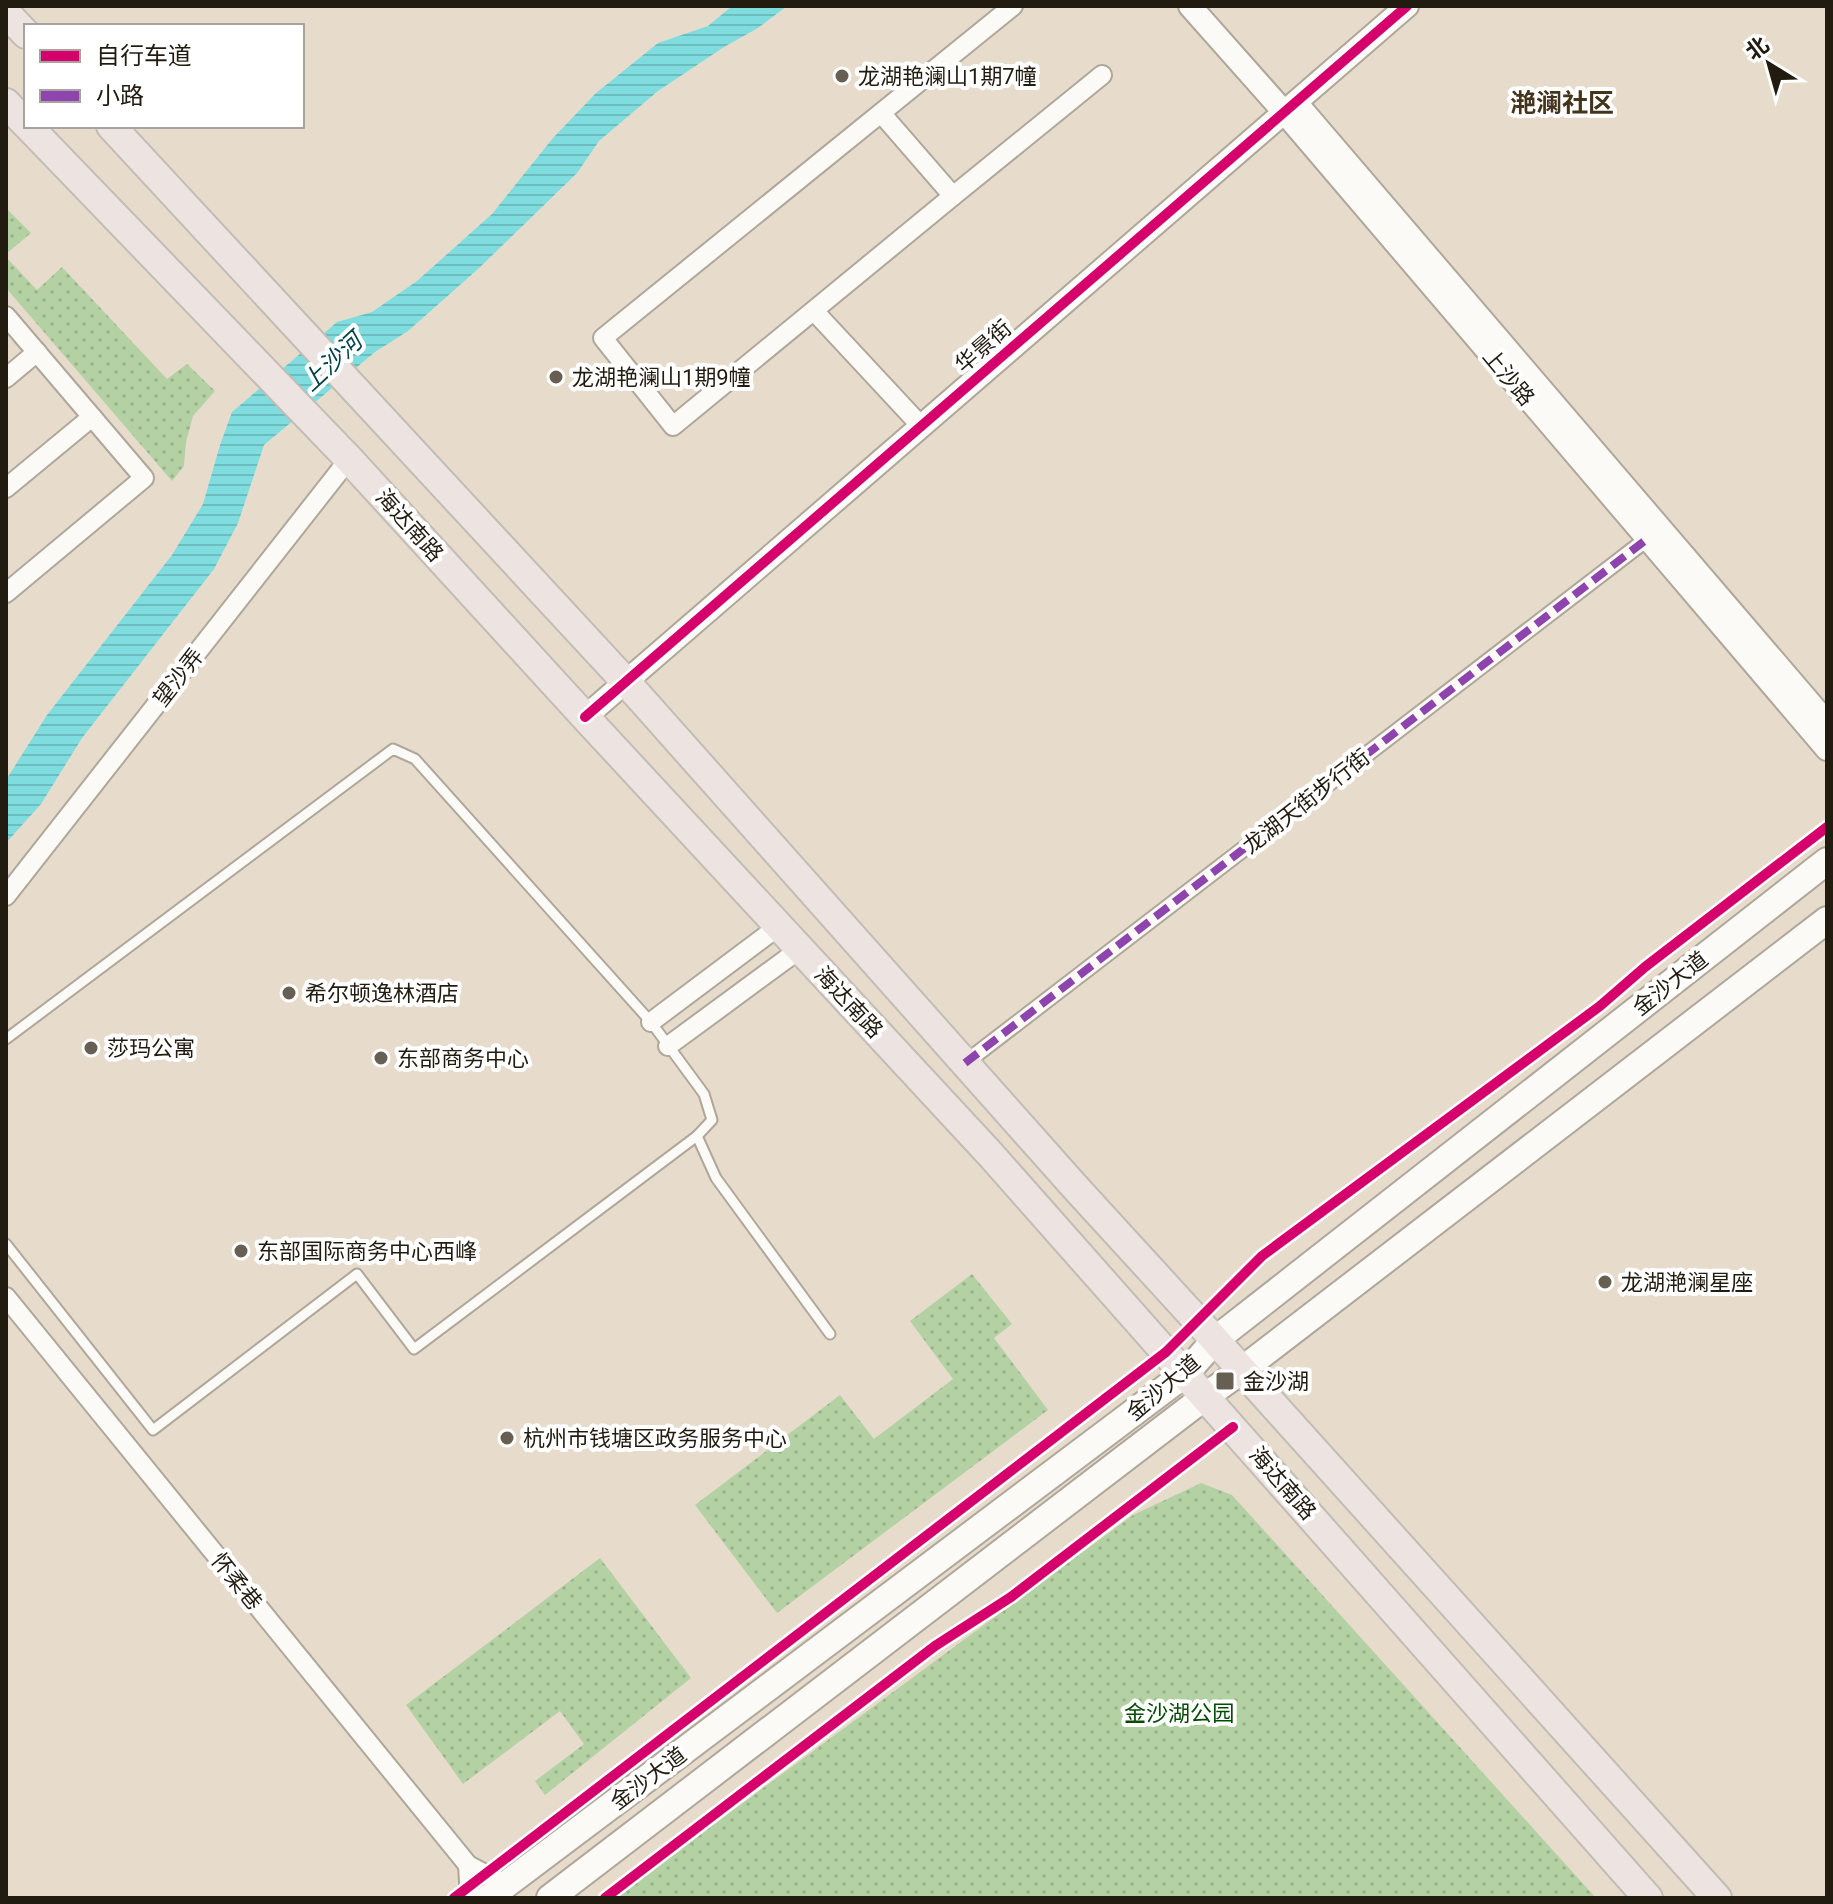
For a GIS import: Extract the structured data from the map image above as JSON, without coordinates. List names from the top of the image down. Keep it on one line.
{"streets":{"main road":["海达南路","金沙大道"],"street":["华景街","上沙路","望沙弄","龙湖天街步行街","怀柔巷"]},"crossings":[["华景街","上沙路"],["华景街","海达南路"],["上沙路","龙湖天街步行街"],["海达南路","望沙弄"],["海达南路","龙湖天街步行街"],["海达南路","金沙大道"],["金沙大道","怀柔巷"]],"districts":["滟澜社区"],"water":["上沙河"],"parks":["金沙湖公园"],"places":{"other":["龙湖艳澜山1期7幢","龙湖艳澜山1期9幢","希尔顿逸林酒店","莎玛公寓","东部商务中心","东部国际商务中心西峰","龙湖滟澜星座","杭州市钱塘区政务服务中心"],"transit":["金沙湖"]},"legend":["自行车道","小路"],"north":"top left"}
